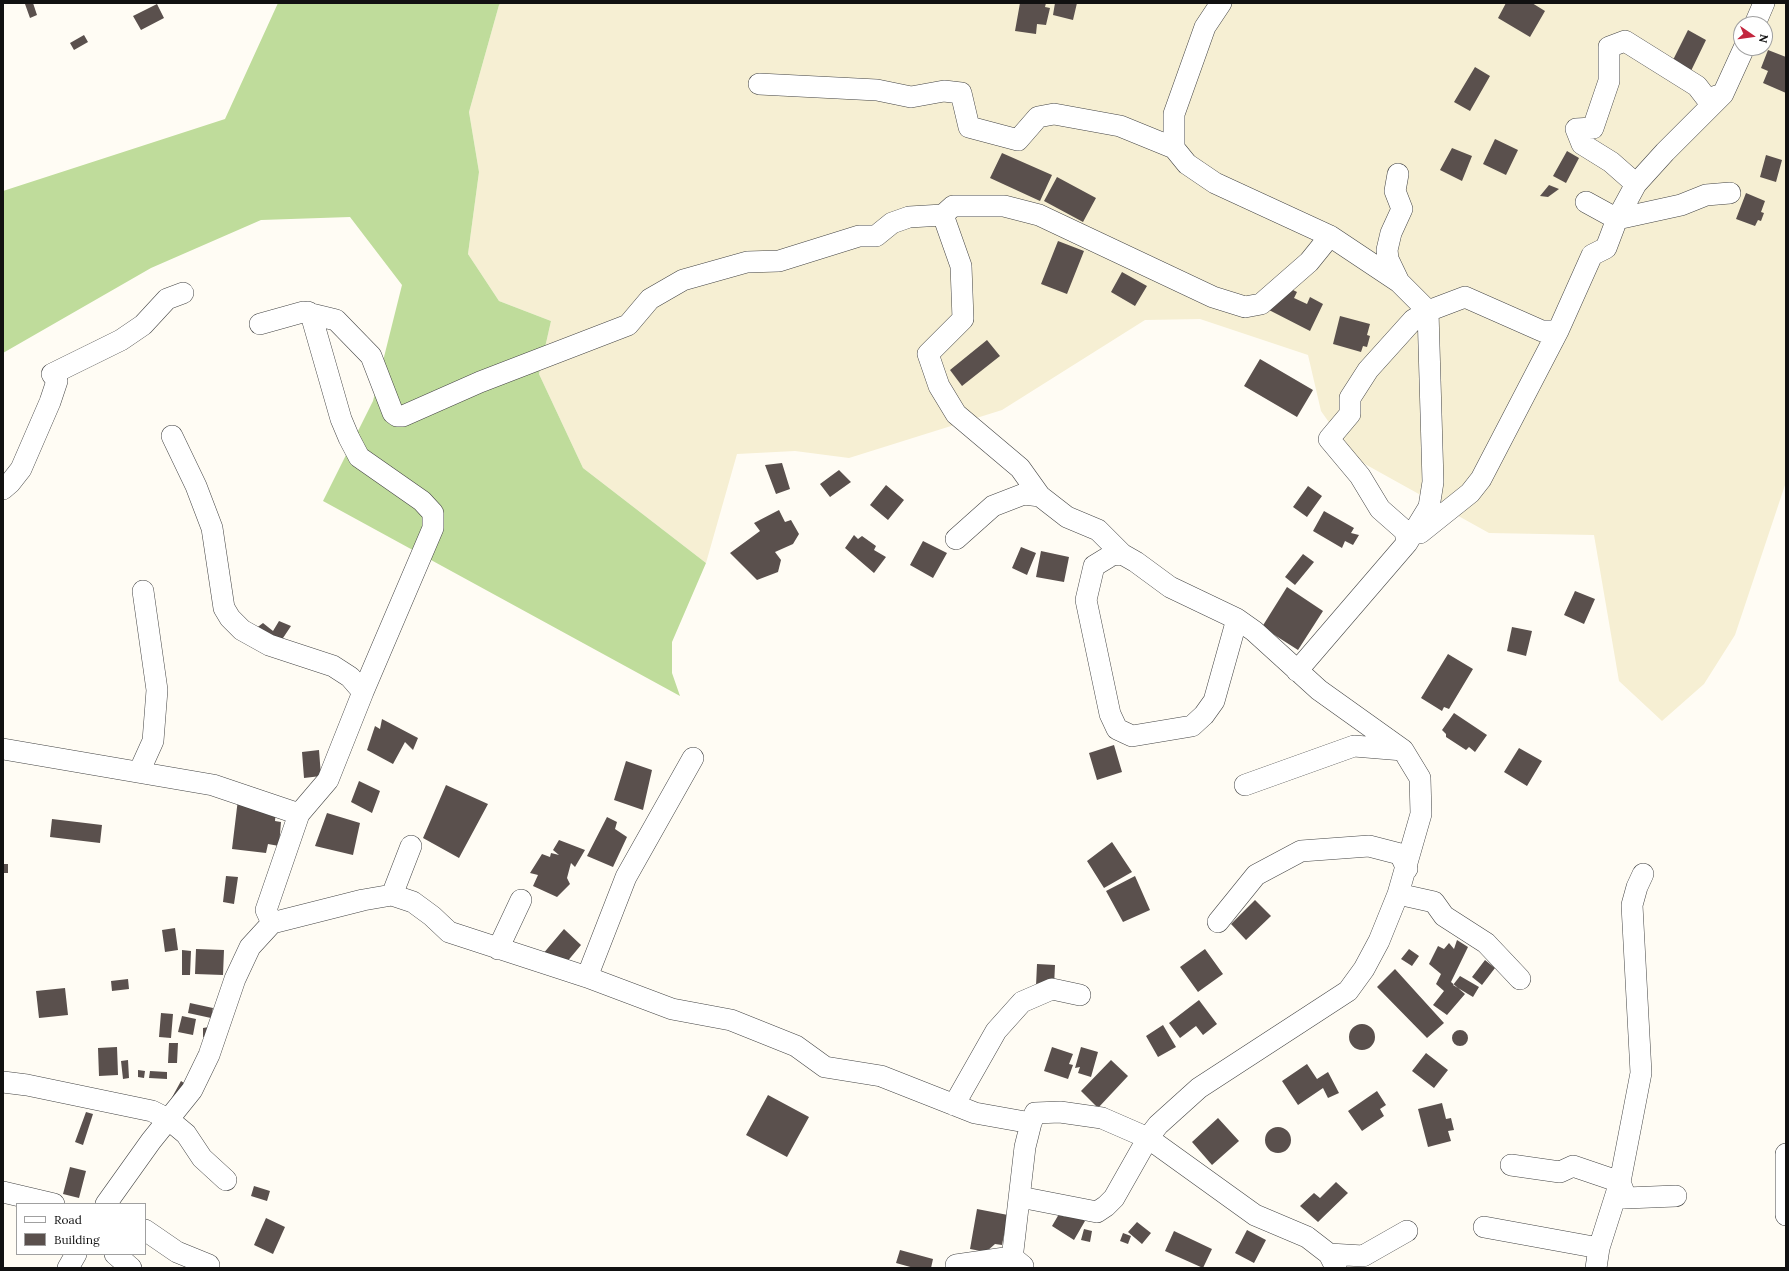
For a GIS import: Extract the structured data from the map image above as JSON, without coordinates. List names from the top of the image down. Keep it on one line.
{"legend":["Road","Building"],"north":"right"}
